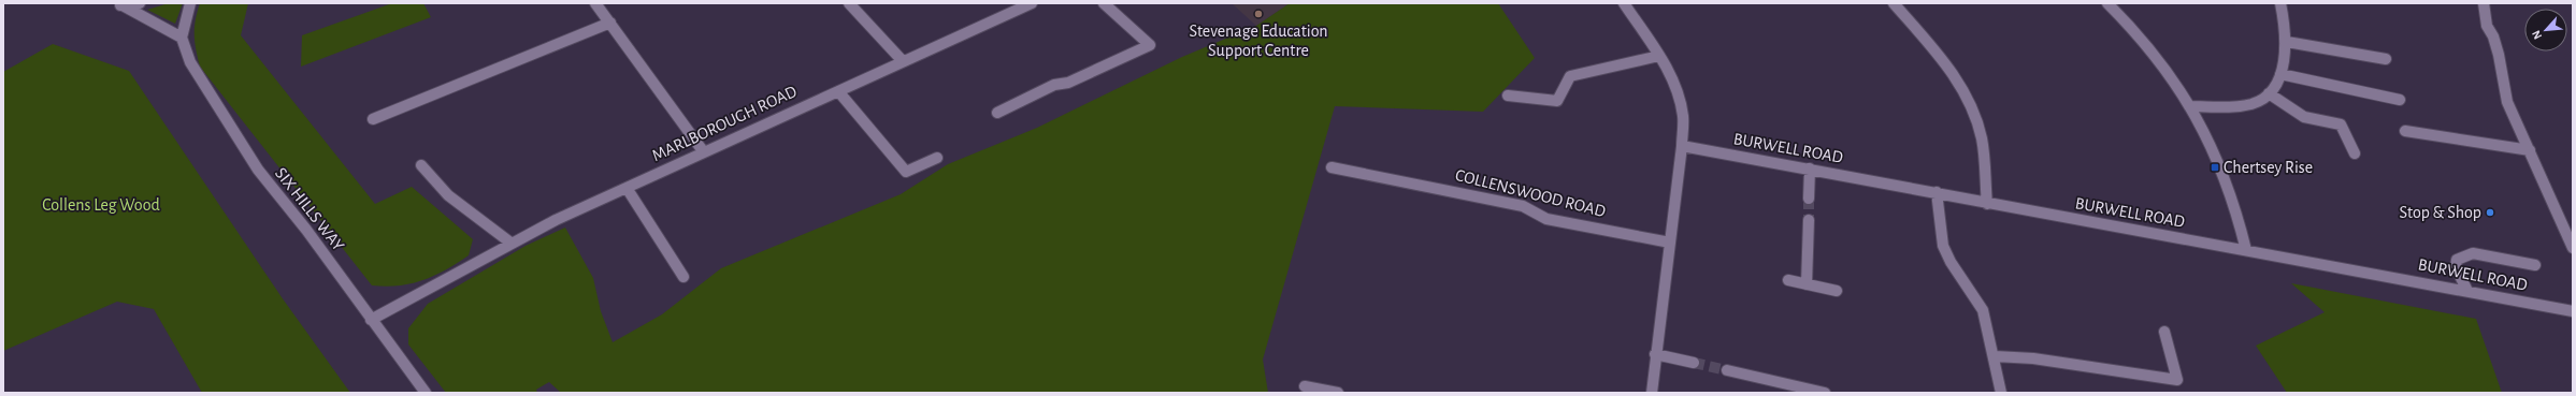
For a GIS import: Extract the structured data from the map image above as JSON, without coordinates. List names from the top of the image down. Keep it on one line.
{"streets":{"street":["MARLBOROUGH ROAD","BURWELL ROAD","COLLENSWOOD ROAD","SIX HILLS WAY"]},"crossings":[["MARLBOROUGH ROAD","SIX HILLS WAY"]],"parks":["Collens Leg Wood"],"places":{"other":["Stevenage Education Support Centre","Stop & Shop"],"transit":["Chertsey Rise"]},"north":"bottom left"}
